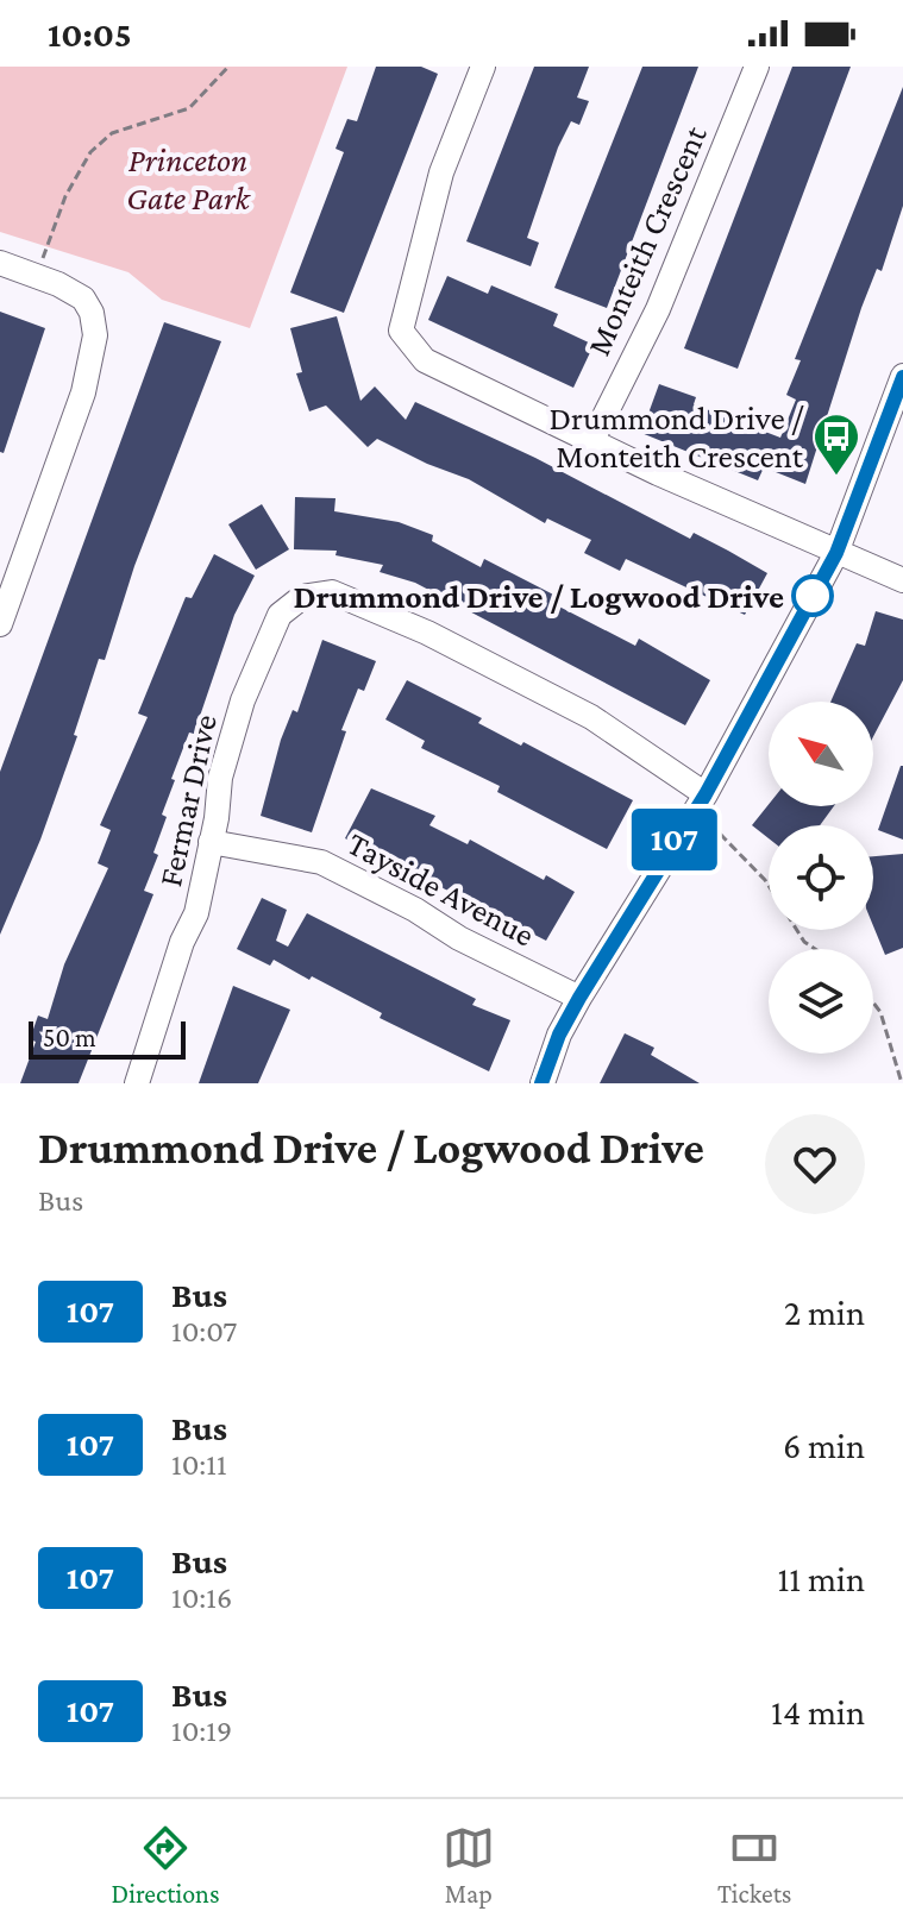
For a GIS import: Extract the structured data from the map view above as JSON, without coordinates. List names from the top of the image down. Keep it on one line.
{"streets":{"street":["Monteith Crescent","Fermar Drive","Tayside Avenue"]},"crossings":[["Fermar Drive","Tayside Avenue"]],"parks":["Princeton Gate Park"],"places":{"bus stop":["Drummond Drive / Monteith Crescent"],"other":["Drummond Drive / Logwood Drive"]},"lines":["bus line 107"],"scale_bar":"50 m","north":"top left","page":{"status":"10:05","on_map":"107","scale":"50 m","heading":["Drummond Drive / Logwood Drive","Bus"],"list":[{"mark":"107","name":"Bus","note":"10:07","value":"2 min"},{"mark":"107","name":"Bus","note":"10:11","value":"6 min"},{"mark":"107","name":"Bus","note":"10:16","value":"11 min"},{"mark":"107","name":"Bus","note":"10:19","value":"14 min"}],"tabs":["Directions","Map","Tickets"]}}
